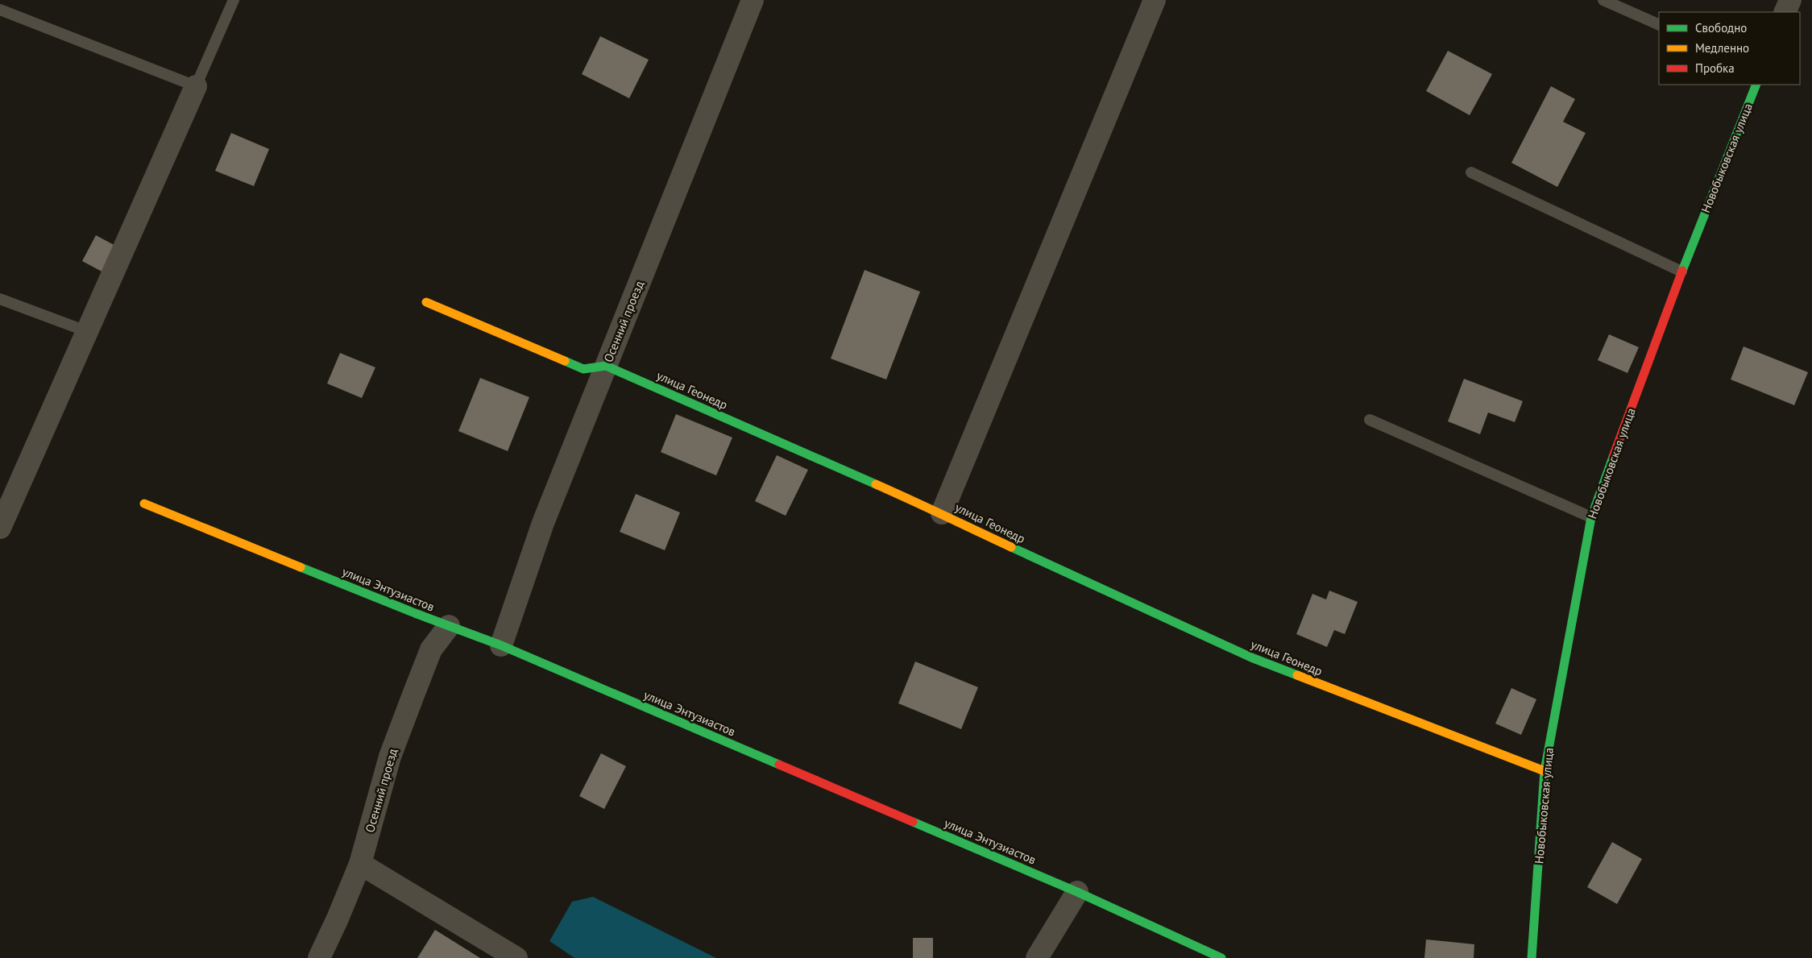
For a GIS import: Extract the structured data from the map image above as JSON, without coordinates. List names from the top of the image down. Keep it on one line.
{"streets":{"street":["Новобыковская улица","Осенний проезд","улица Геонедр","улица Энтузиастов"]},"crossings":[["Новобыковская улица","улица Геонедр"],["Осенний проезд","улица Геонедр"],["Осенний проезд","улица Энтузиастов"]],"legend":["Свободно","Медленно","Пробка"]}
